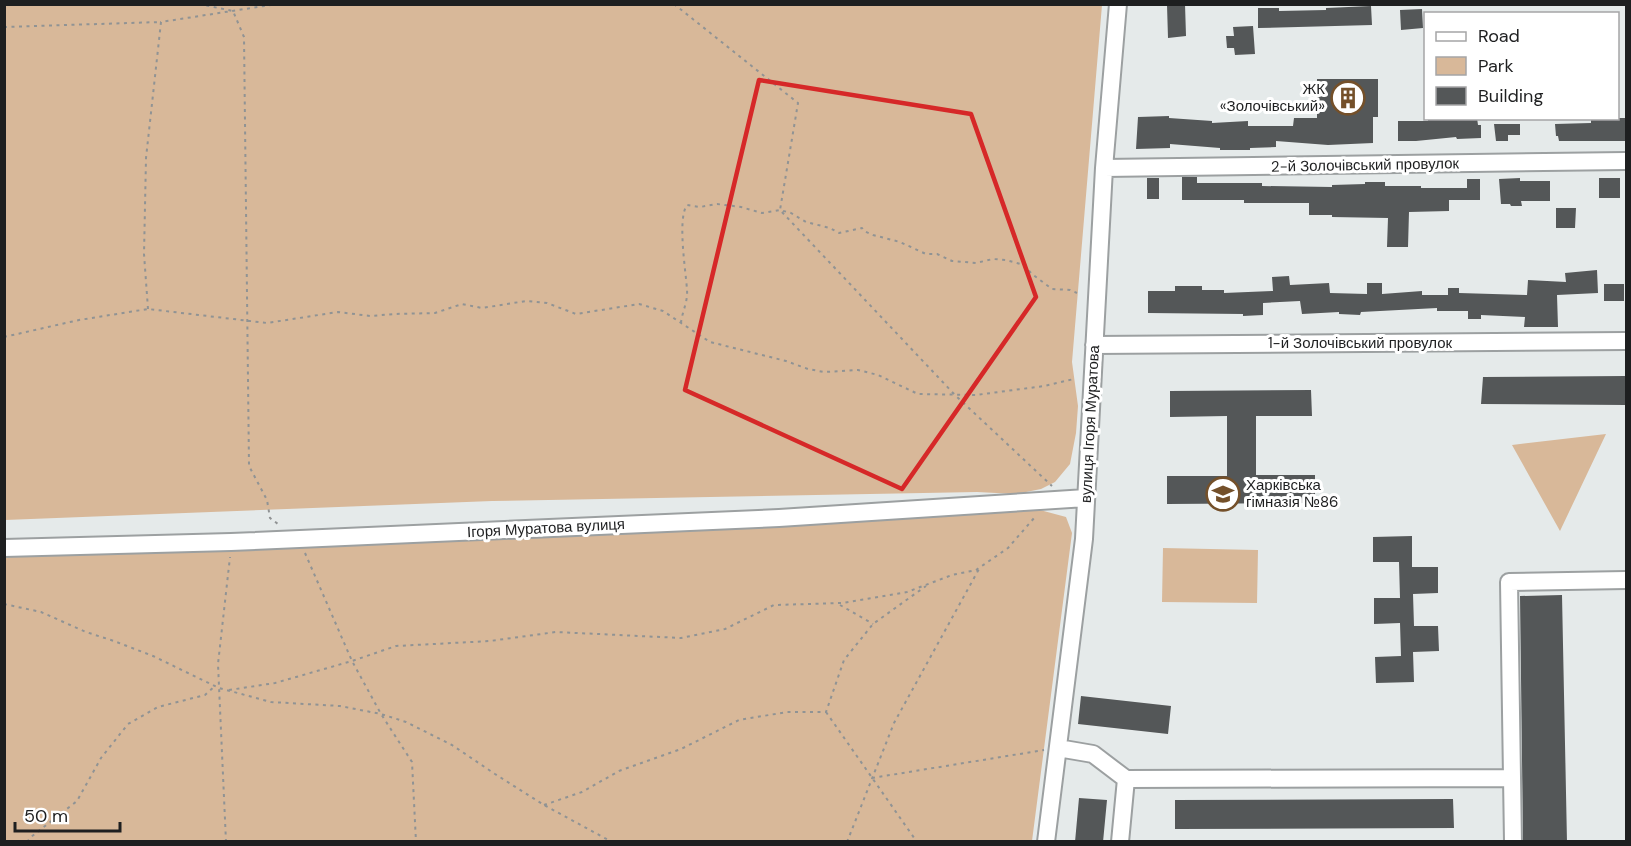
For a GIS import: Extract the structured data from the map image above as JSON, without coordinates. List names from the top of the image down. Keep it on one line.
{"streets":{"street":["2-й Золочівський провулок","1-й Золочівський провулок","вулиця Ігоря Муратова","Ігоря Муратова вулиця"]},"crossings":[["2-й Золочівський провулок","вулиця Ігоря Муратова"],["1-й Золочівський провулок","вулиця Ігоря Муратова"],["вулиця Ігоря Муратова","Ігоря Муратова вулиця"]],"places":{"building":["ЖК «Золочівський»"],"school or university":["Харківська гімназія №86"]},"legend":["Road","Park","Building"],"scale_bar":"50 m"}
